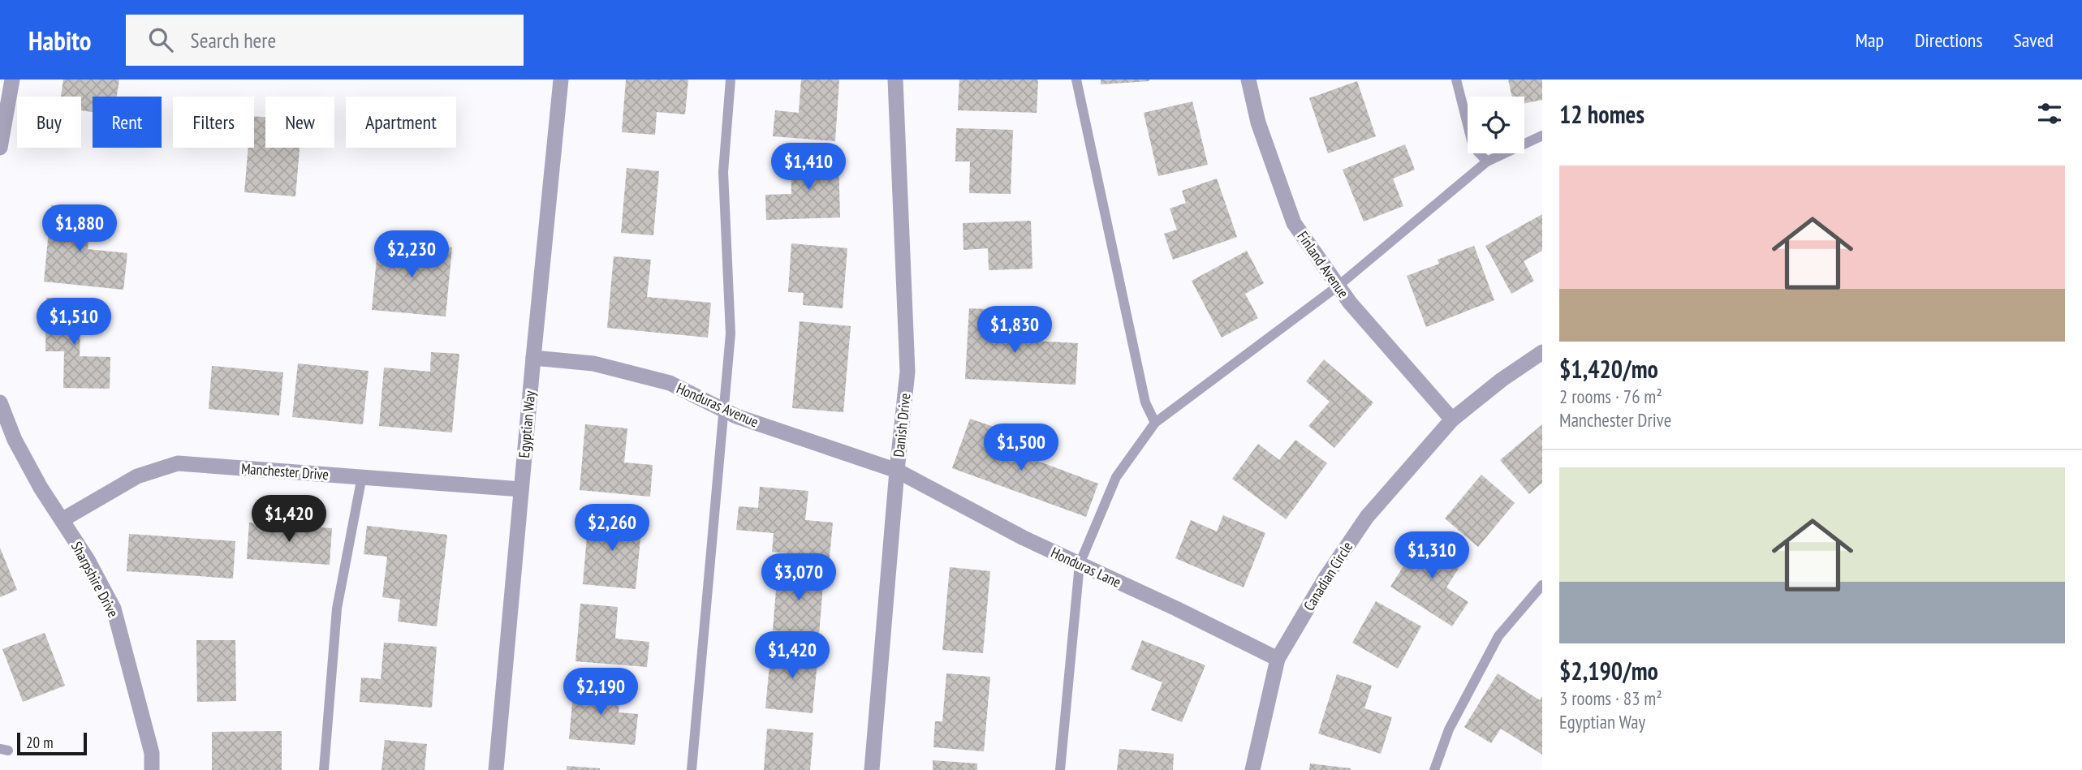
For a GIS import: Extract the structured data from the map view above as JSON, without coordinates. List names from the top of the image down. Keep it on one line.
{"streets":{"street":["Finland Avenue","Honduras Avenue","Egyptian Way","Danish Drive","Manchester Drive","Honduras Lane","Canadian Circle","Sharpshire Drive"]},"crossings":[["Finland Avenue","Canadian Circle"],["Honduras Avenue","Egyptian Way"],["Honduras Avenue","Danish Drive"],["Honduras Avenue","Honduras Lane"],["Egyptian Way","Manchester Drive"],["Danish Drive","Honduras Lane"],["Manchester Drive","Sharpshire Drive"],["Honduras Lane","Canadian Circle"]],"scale_bar":"20 m","page":{"header":"Habito","search":"Search here","nav":["Map","Directions","Saved"],"heading":"12 homes","chip":["Buy","Rent","Filters","New","Apartment"],"price":["$1,410","$1,880","$2,230","$1,510","$1,830","$1,500","$1,420","$2,260","$1,310","$3,070","$1,420","$2,190"],"list":[{"name":"$1,420/mo","note":"2 rooms · 76 m² · Manchester Drive"},{"name":"$2,190/mo","note":"3 rooms · 83 m² · Egyptian Way"}],"scale":"20 m"}}
